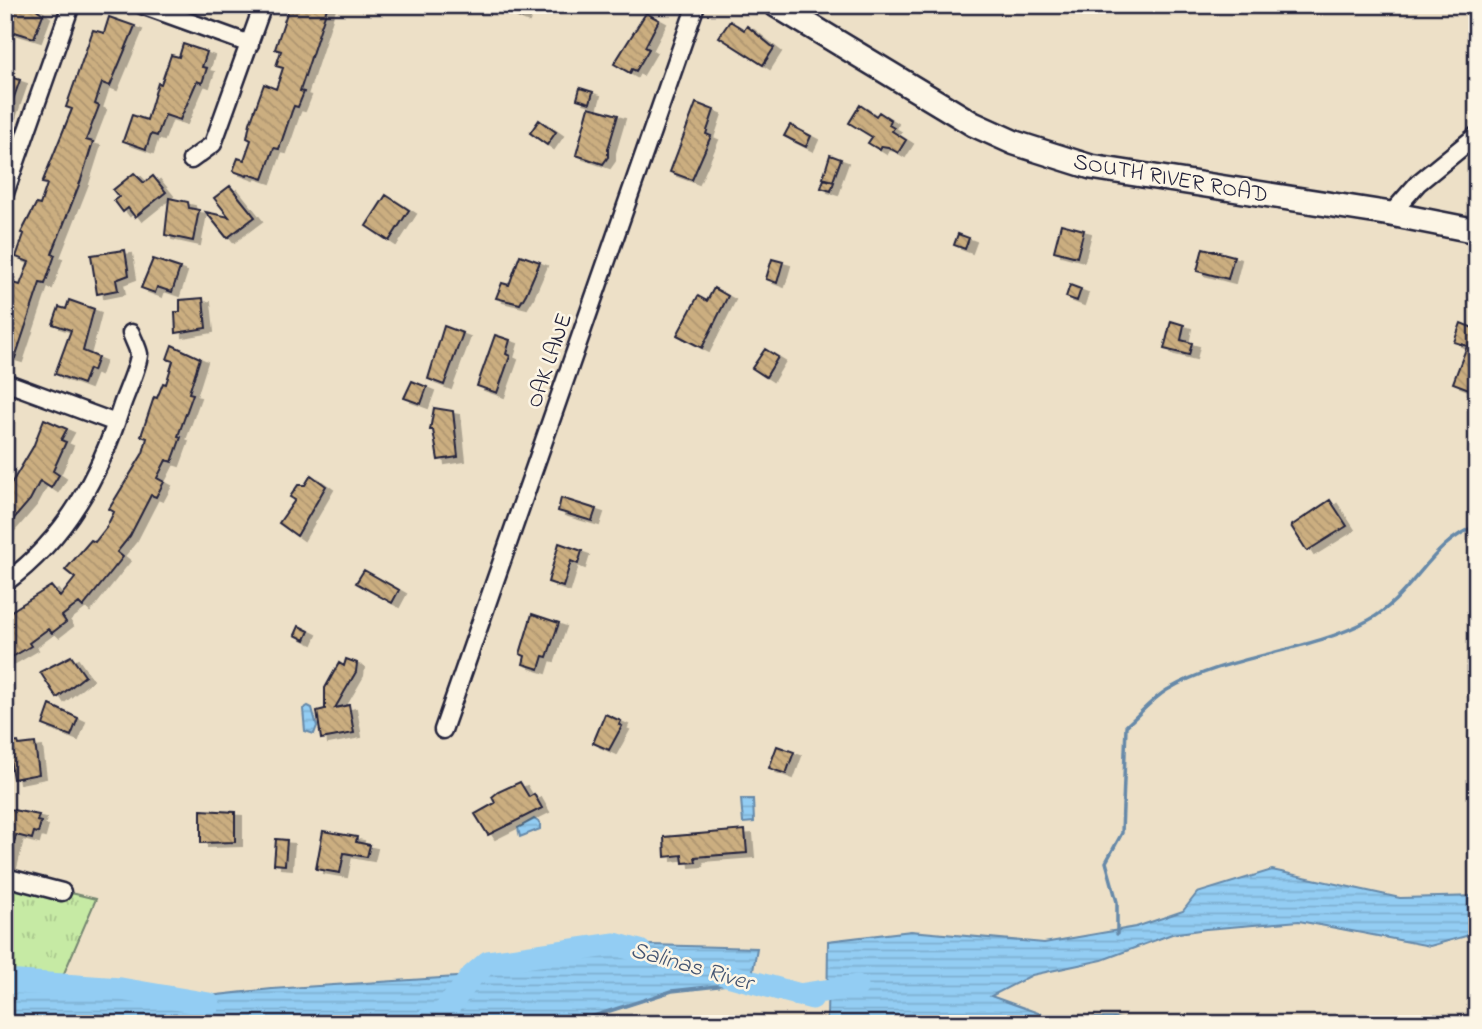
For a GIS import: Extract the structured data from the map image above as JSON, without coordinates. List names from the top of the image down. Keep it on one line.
{"streets":{"main road":["SOUTH RIVER ROAD"],"street":["OAK LANE"]},"water":["Salinas River"]}
